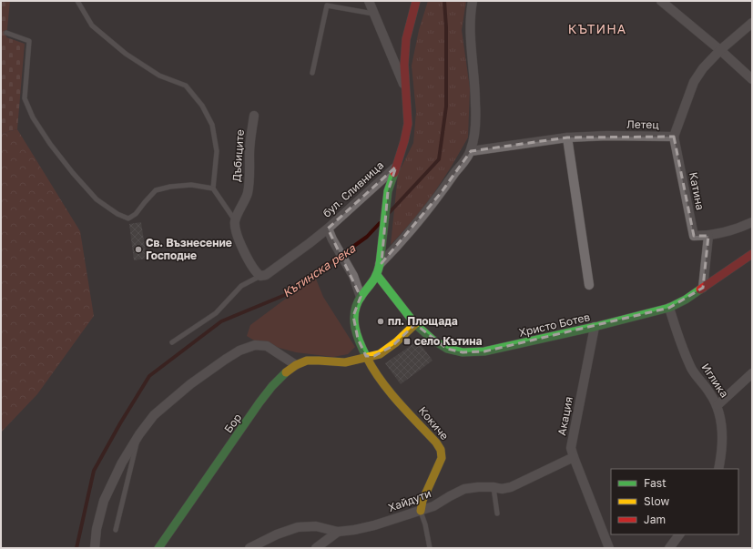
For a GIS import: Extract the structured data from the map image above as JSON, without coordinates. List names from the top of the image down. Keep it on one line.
{"streets":{"street":["Летец","Дъбиците","бул. Сливница","Катина","Христо Ботев","Иглика","Акация","Бор","Кокиче","Хайдути"]},"crossings":[["Летец","Катина"],["Христо Ботев","Иглика"],["Христо Ботев","Акация"],["Христо Ботев","Кокиче"],["Акация","Хайдути"],["Бор","Кокиче"],["Кокиче","Хайдути"]],"districts":["КЪТИНА"],"water":["Кътинска река"],"places":{"other":["Св. Възнесение Господне","пл. Площада"],"transit":["село Кътина"]},"legend":["Fast","Slow","Jam"]}
